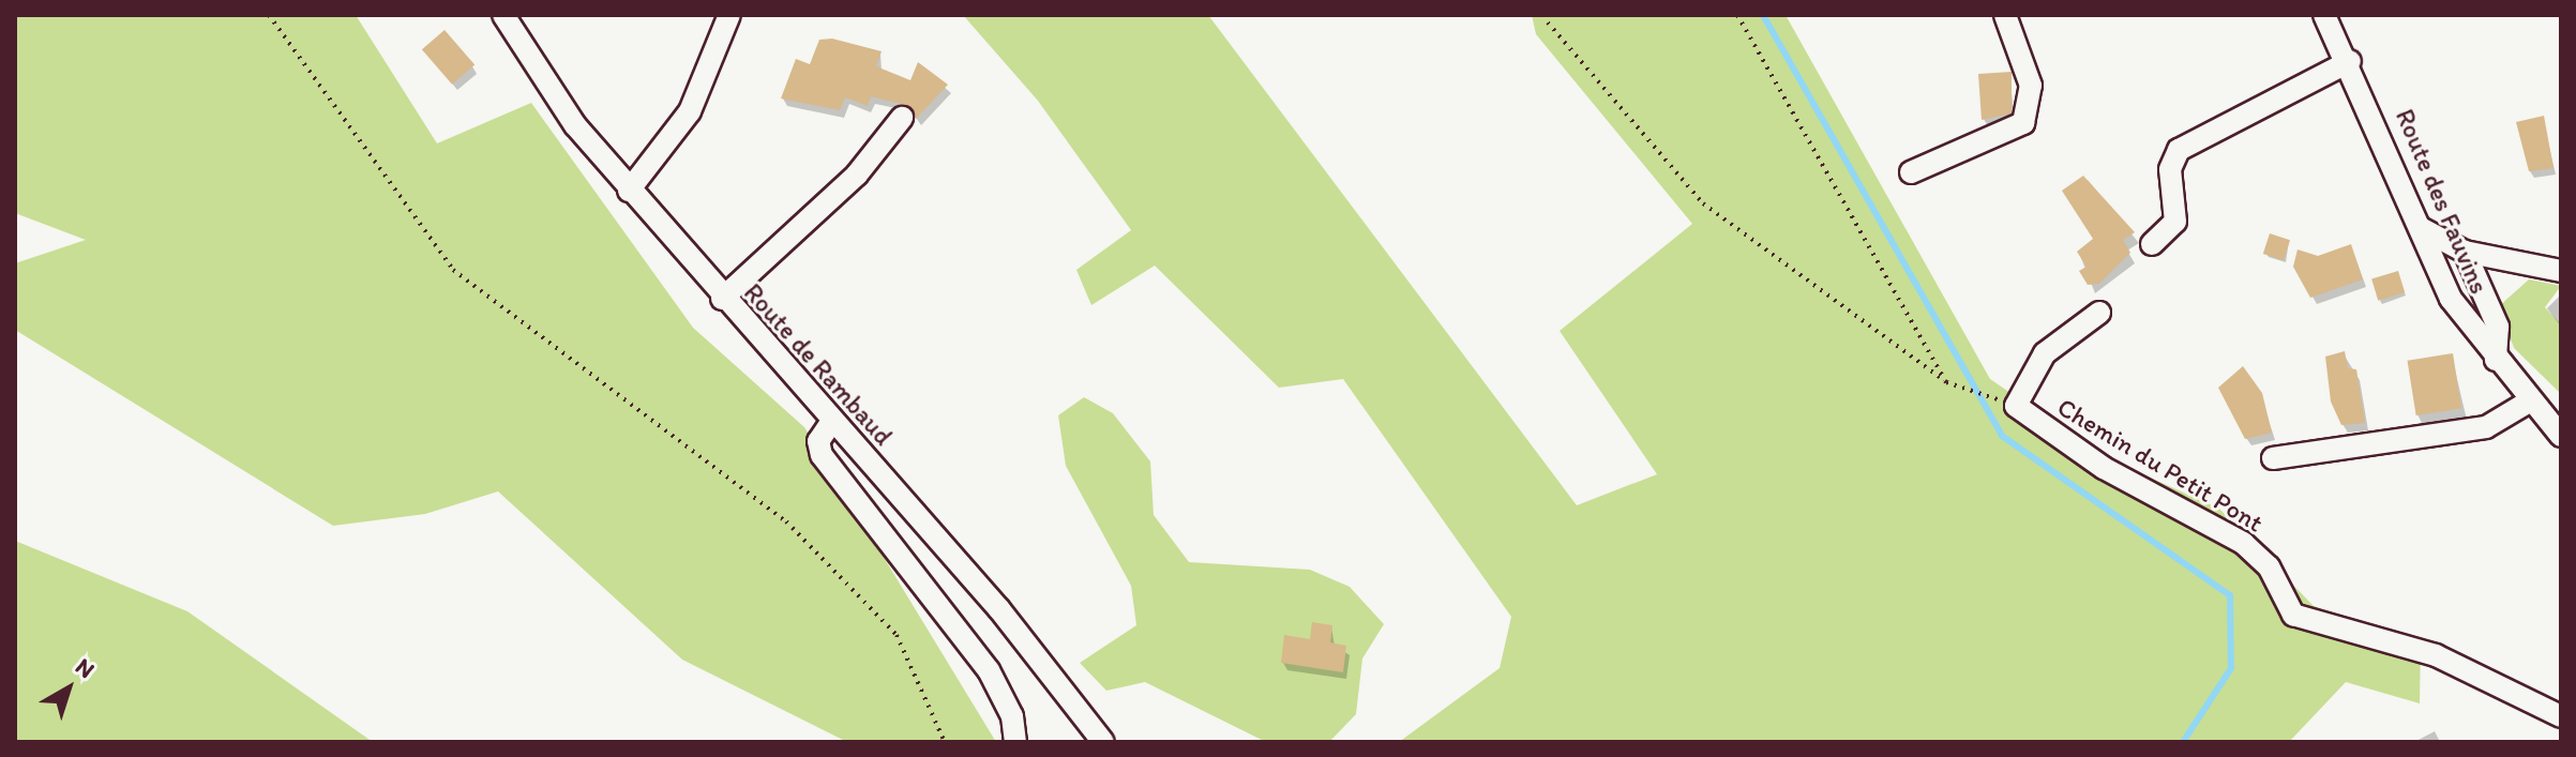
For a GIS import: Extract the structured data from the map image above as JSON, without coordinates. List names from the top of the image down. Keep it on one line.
{"streets":{"street":["Route des Fauvins","Route de Rambaud","Chemin du Petit Pont"]},"north":"top right"}
